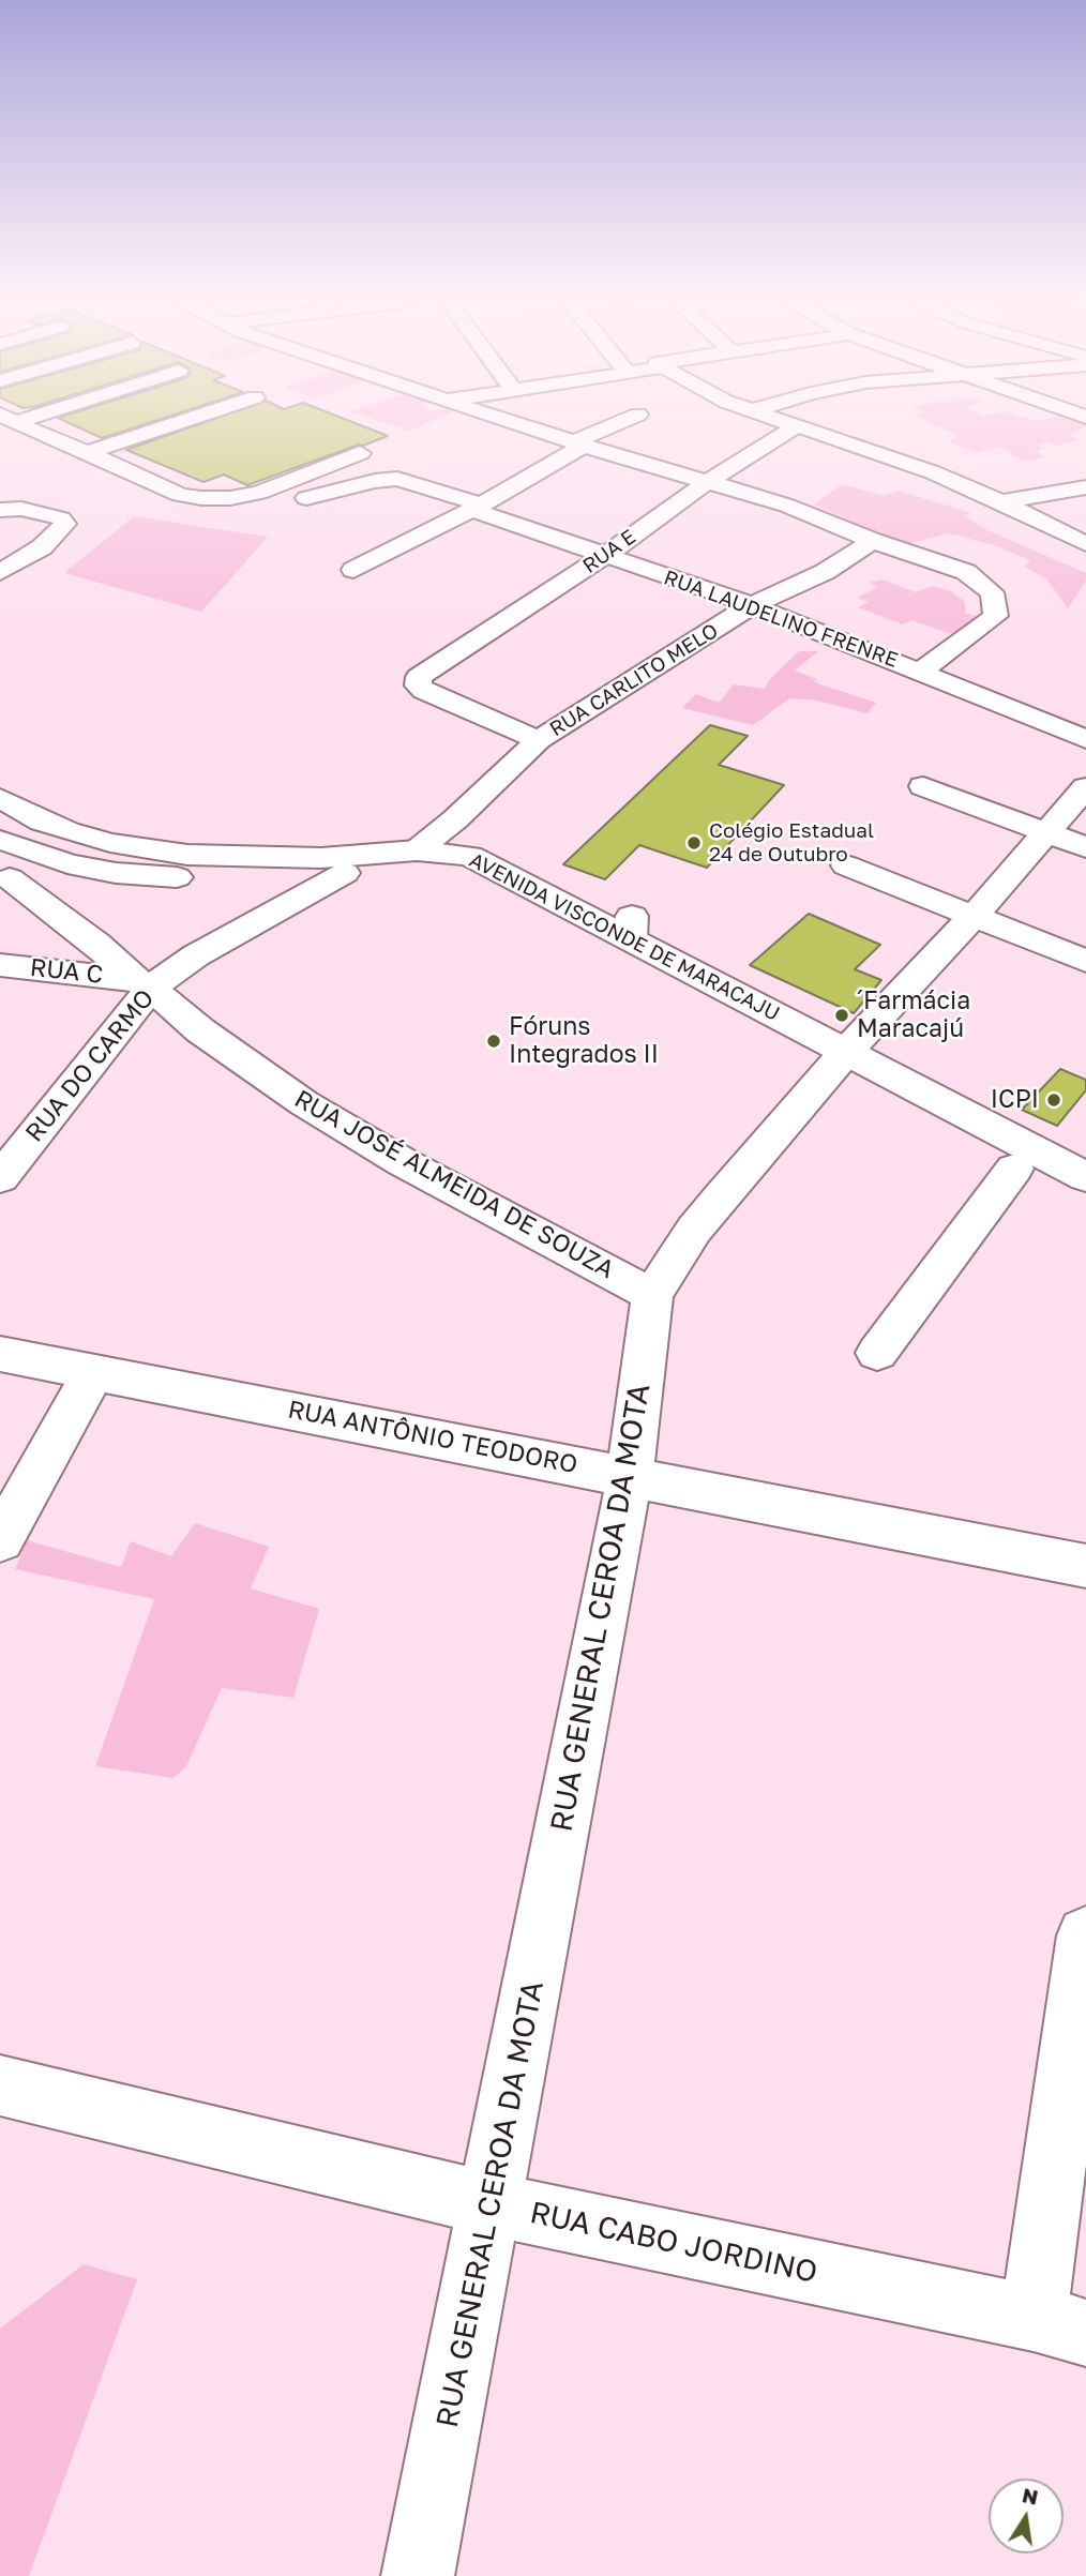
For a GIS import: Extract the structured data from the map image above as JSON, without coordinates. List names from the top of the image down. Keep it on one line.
{"streets":{"street":["RUA E","RUA LAUDELINO FRENRE","RUA CARLITO MELO","AVENIDA VISCONDE DE MARACAJU","RUA C","RUA DO CARMO","RUA JOSÉ ALMEIDA DE SOUZA","RUA ANTÔNIO TEODORO","RUA GENERAL CEROA DA MOTA","RUA CABO JORDINO"]},"crossings":[["RUA E","RUA LAUDELINO FRENRE"],["RUA E","RUA CARLITO MELO"],["RUA LAUDELINO FRENRE","RUA CARLITO MELO"],["RUA CARLITO MELO","AVENIDA VISCONDE DE MARACAJU"],["AVENIDA VISCONDE DE MARACAJU","RUA DO CARMO"],["AVENIDA VISCONDE DE MARACAJU","RUA GENERAL CEROA DA MOTA"],["RUA C","RUA DO CARMO"],["RUA C","RUA JOSÉ ALMEIDA DE SOUZA"],["RUA DO CARMO","RUA JOSÉ ALMEIDA DE SOUZA"],["RUA JOSÉ ALMEIDA DE SOUZA","RUA GENERAL CEROA DA MOTA"],["RUA ANTÔNIO TEODORO","RUA GENERAL CEROA DA MOTA"],["RUA GENERAL CEROA DA MOTA","RUA CABO JORDINO"]],"places":["Colégio Estadual 24 de Outubro","´Farmácia Maracajú","Fóruns Integrados II","ICPI"],"north":"top"}
